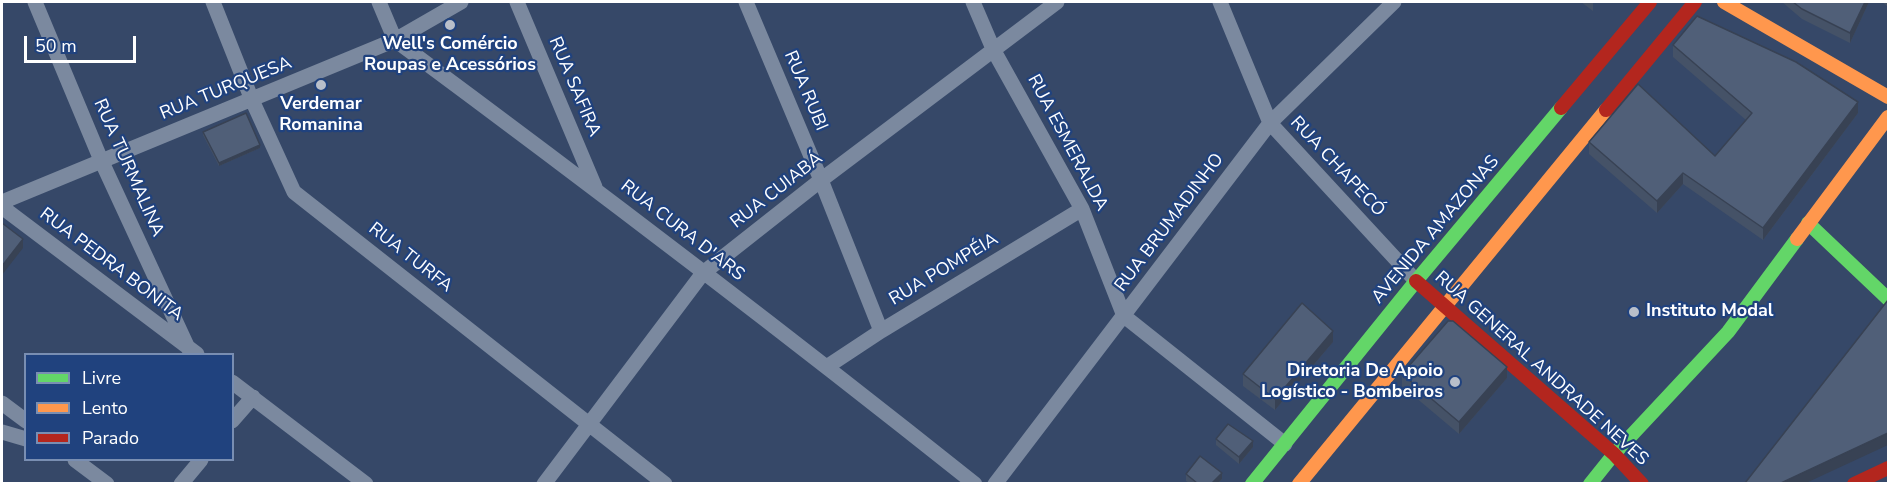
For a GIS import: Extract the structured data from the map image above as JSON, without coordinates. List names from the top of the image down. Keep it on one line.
{"streets":{"main road":["AVENIDA AMAZONAS","RUA GENERAL ANDRADE NEVES"],"street":["RUA SAFIRA","RUA TURQUESA","RUA RUBI","RUA ESMERALDA","RUA CHAPECÓ","RUA TURMALINA","RUA CUIABÁ","RUA BRUMADINHO","RUA CURA D'ARS","RUA TURFA","RUA PEDRA BONITA","RUA POMPÉIA"]},"crossings":[["RUA SAFIRA","RUA CURA D'ARS"],["RUA TURQUESA","RUA TURMALINA"],["RUA TURQUESA","RUA CURA D'ARS"],["RUA TURQUESA","RUA TURFA"],["RUA RUBI","RUA CUIABÁ"],["RUA RUBI","RUA POMPÉIA"],["RUA ESMERALDA","RUA CUIABÁ"],["RUA ESMERALDA","RUA BRUMADINHO"],["RUA ESMERALDA","RUA POMPÉIA"],["RUA CHAPECÓ","RUA BRUMADINHO"],["RUA CHAPECÓ","AVENIDA AMAZONAS"],["RUA CHAPECÓ","RUA GENERAL ANDRADE NEVES"],["RUA TURMALINA","RUA PEDRA BONITA"],["RUA CUIABÁ","RUA CURA D'ARS"],["RUA CUIABÁ","RUA TURFA"],["AVENIDA AMAZONAS","RUA GENERAL ANDRADE NEVES"],["RUA CURA D'ARS","RUA POMPÉIA"]],"places":["Well's Comércio Roupas e Acessórios","Verdemar Romanina","Instituto Modal","Diretoria De Apoio Logístico - Bombeiros"],"legend":["Livre","Lento","Parado"],"scale_bar":"50 m"}
